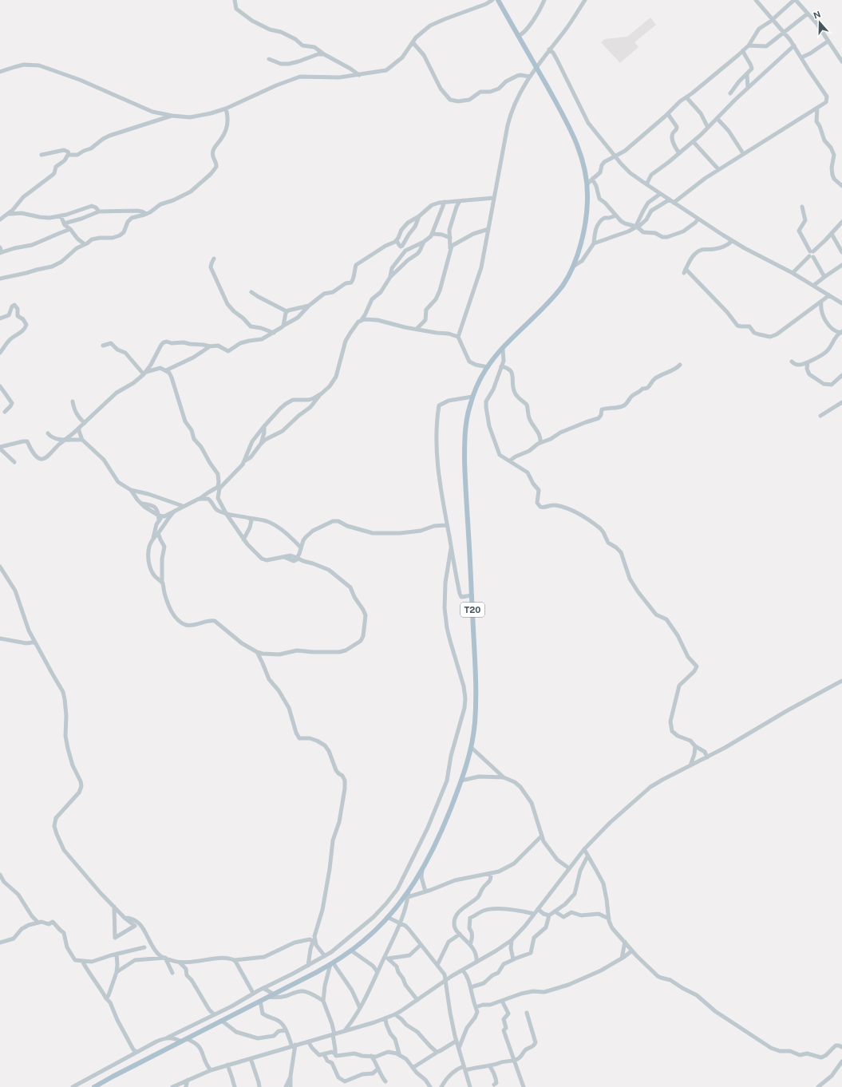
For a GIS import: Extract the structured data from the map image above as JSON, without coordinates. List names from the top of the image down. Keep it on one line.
{"streets":{"main road":["T20"]},"north":"top"}
